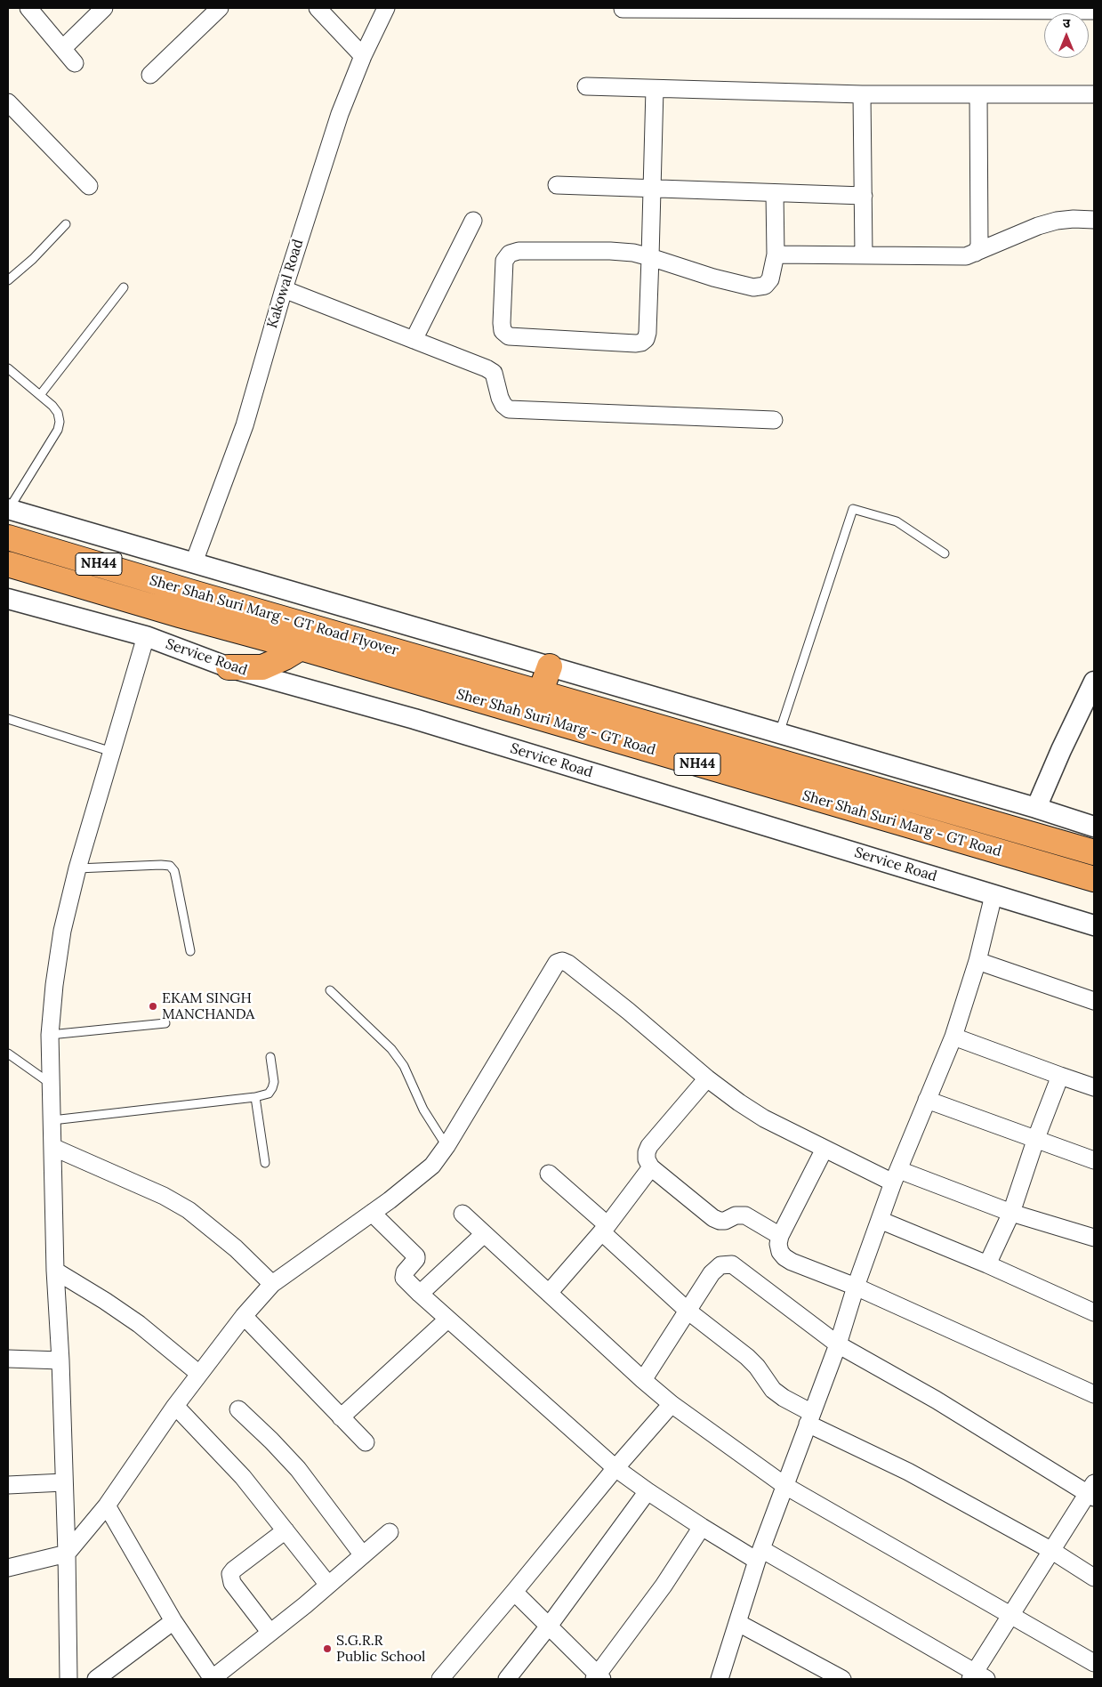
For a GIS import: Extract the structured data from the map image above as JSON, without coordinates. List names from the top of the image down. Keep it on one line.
{"streets":{"highway":["NH44","Sher Shah Suri Marg - GT Road Flyover","Sher Shah Suri Marg - GT Road"],"street":["Kakowal Road","Service Road"]},"crossings":[["Sher Shah Suri Marg - GT Road Flyover","Sher Shah Suri Marg - GT Road"]],"places":["EKAM SINGH MANCHANDA","S.G.R.R Public School"],"north":"top"}
